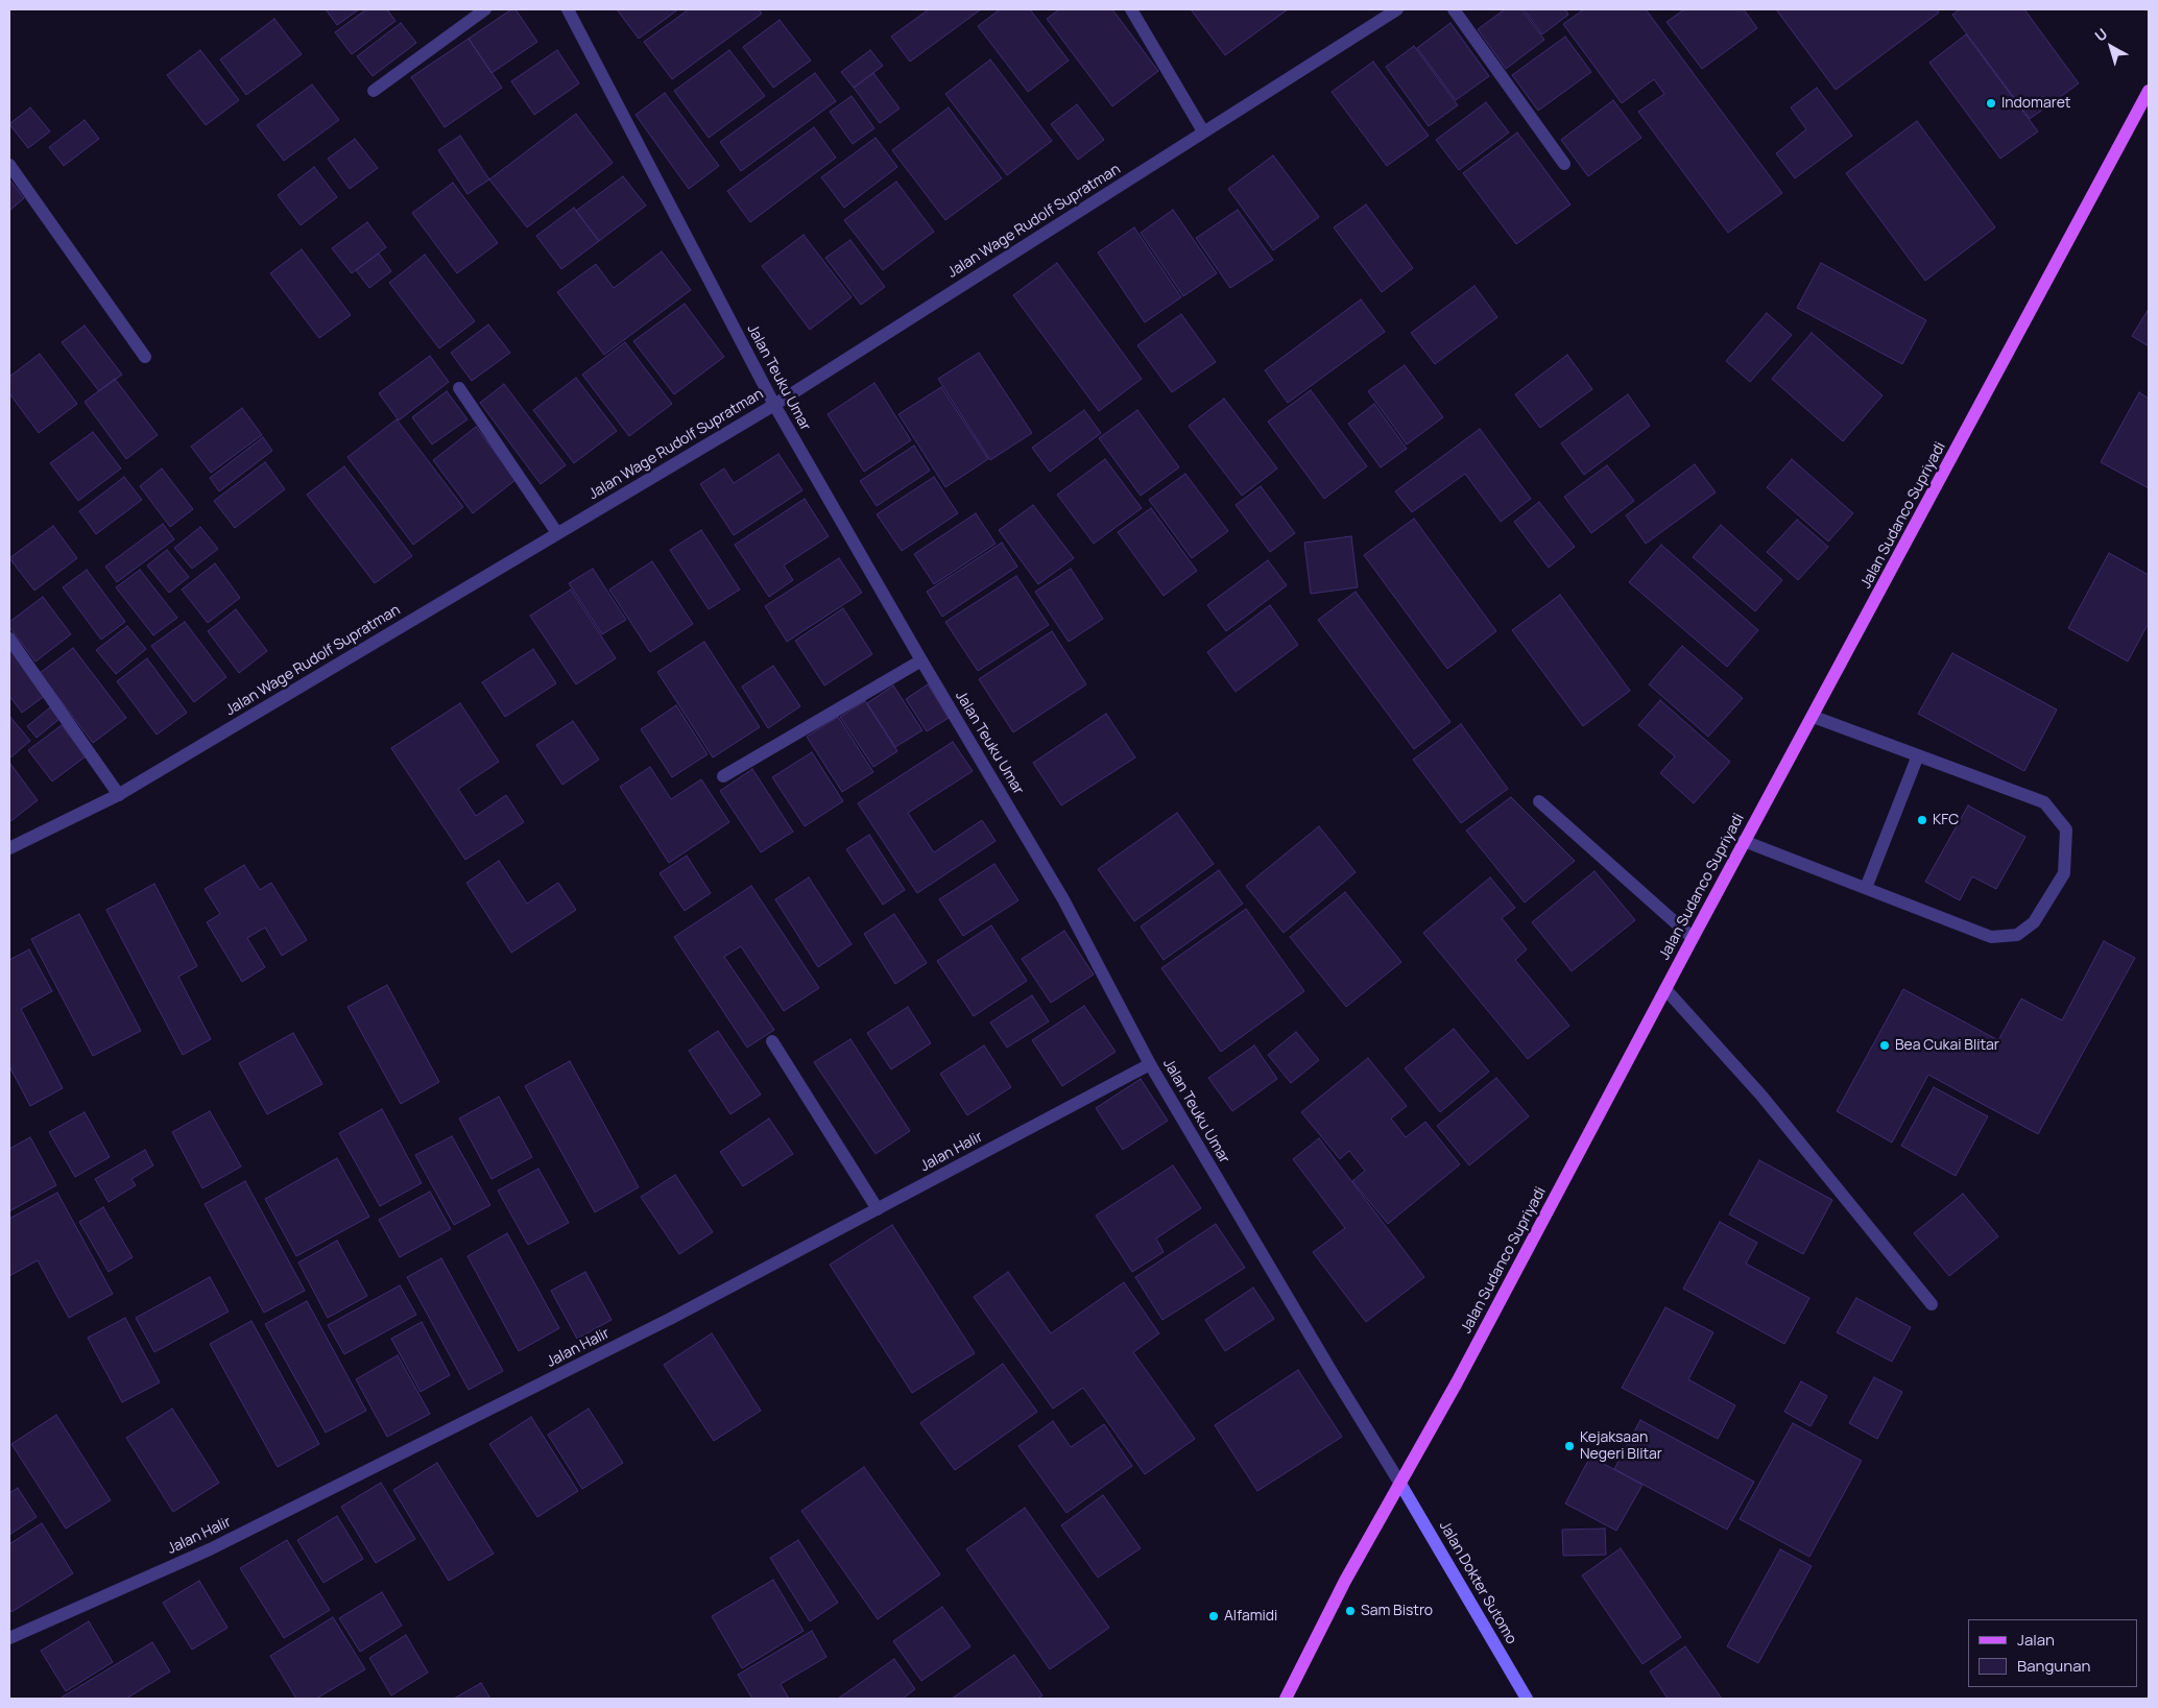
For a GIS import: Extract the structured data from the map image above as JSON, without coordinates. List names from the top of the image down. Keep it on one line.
{"streets":{"main road":["Jalan Sudanco Supriyadi","Jalan Dokter Sutomo"],"street":["Jalan Wage Rudolf Supratman","Jalan Teuku Umar","Jalan Halir"]},"crossings":[["Jalan Wage Rudolf Supratman","Jalan Teuku Umar"],["Jalan Teuku Umar","Jalan Sudanco Supriyadi"],["Jalan Teuku Umar","Jalan Halir"],["Jalan Teuku Umar","Jalan Dokter Sutomo"],["Jalan Sudanco Supriyadi","Jalan Dokter Sutomo"]],"places":["Indomaret","KFC","Bea Cukai Blitar","Kejaksaan Negeri Blitar","Sam Bistro","Alfamidi"],"legend":["Jalan","Bangunan"],"north":"top left"}
